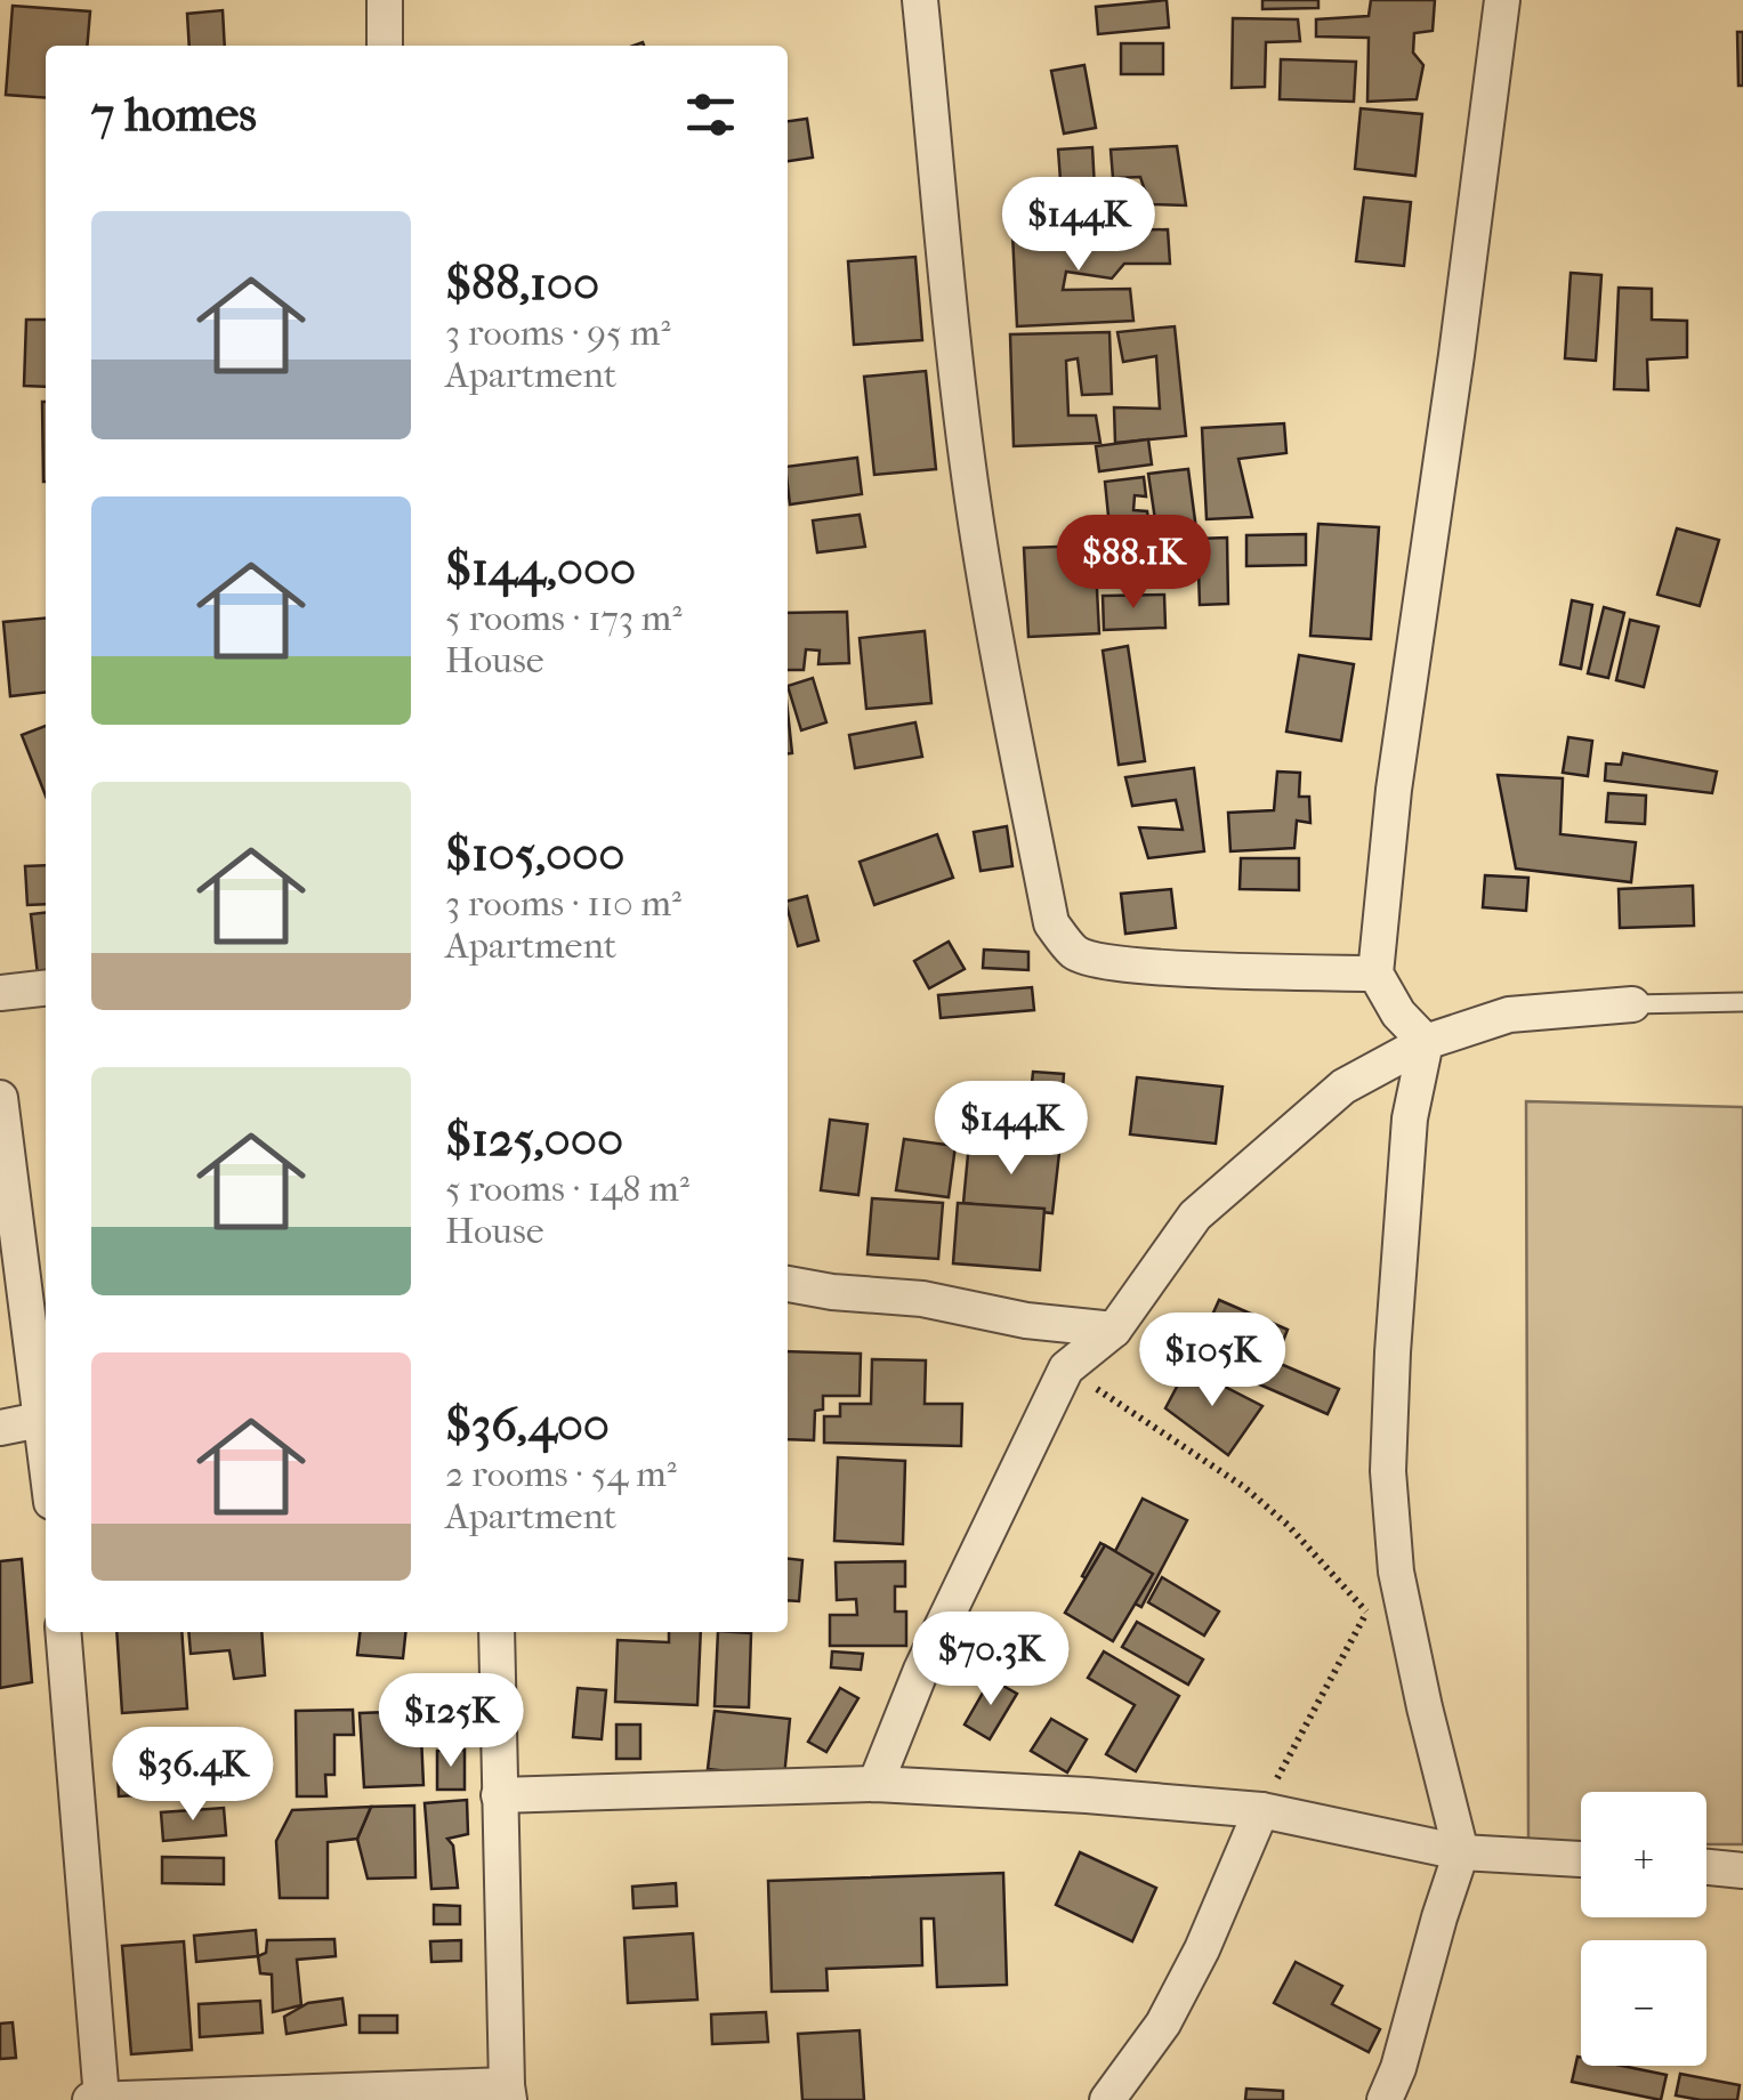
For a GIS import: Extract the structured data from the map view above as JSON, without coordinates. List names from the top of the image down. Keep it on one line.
{"page":{"heading":"7 homes","price":["$144K","$88.1K","$144K","$105K","$70.3K","$125K","$36.4K"],"list":[{"name":"$88,100","note":"3 rooms · 95 m² · Apartment"},{"name":"$144,000","note":"5 rooms · 173 m² · House"},{"name":"$105,000","note":"3 rooms · 110 m² · Apartment"},{"name":"$125,000","note":"5 rooms · 148 m² · House"},{"name":"$36,400","note":"2 rooms · 54 m² · Apartment"}],"map_buttons":["+","−"]}}
